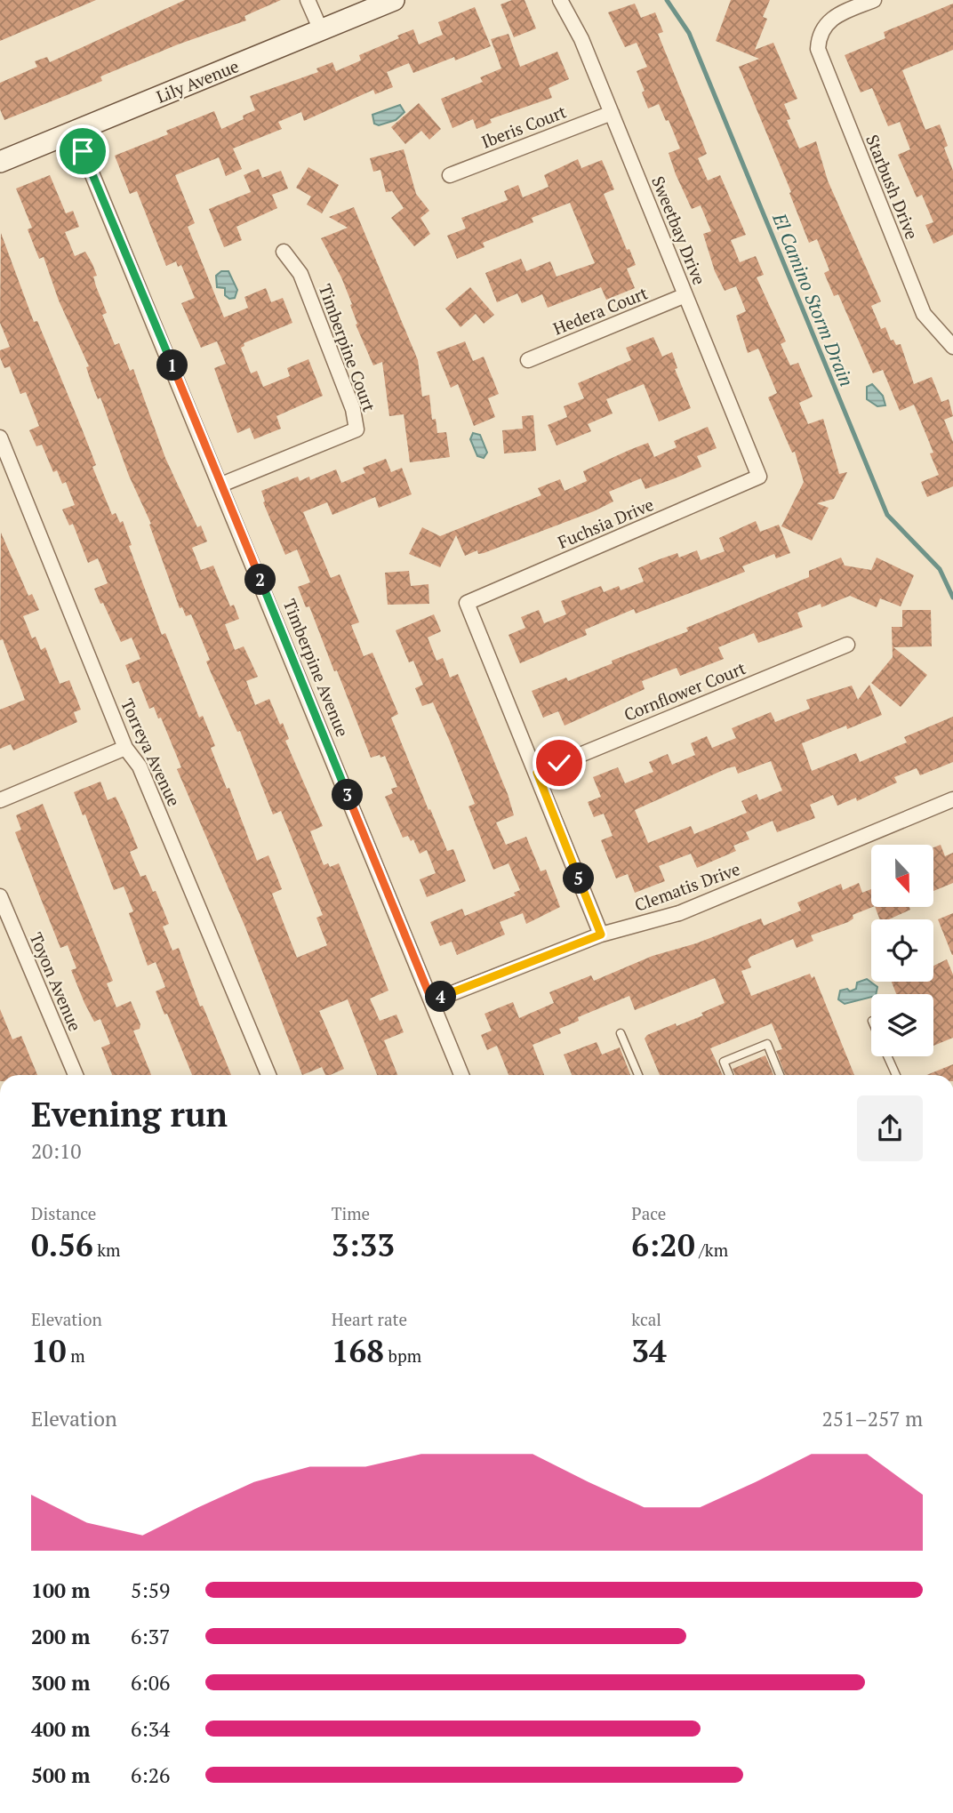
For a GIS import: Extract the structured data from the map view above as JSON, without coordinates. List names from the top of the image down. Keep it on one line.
{"streets":{"street":["Lily Avenue","Iberis Court","Starbush Drive","Sweetbay Drive","Hedera Court","Timberpine Court","Fuchsia Drive","Timberpine Avenue","Cornflower Court","Torreya Avenue","Clematis Drive","Toyon Avenue"]},"crossings":[["Lily Avenue","Timberpine Avenue"],["Iberis Court","Sweetbay Drive"],["Sweetbay Drive","Hedera Court"],["Sweetbay Drive","Fuchsia Drive"],["Timberpine Court","Timberpine Avenue"],["Fuchsia Drive","Cornflower Court"],["Timberpine Avenue","Clematis Drive"]],"water":["El Camino Storm Drain"],"north":"bottom","page":{"pins":["1","2","3","5","4"],"heading":["Evening run","20:10"],"stats":[["Distance","0.56 km"],["Time","3:33"],["Pace","6:20 /km"],["Elevation","10 m"],["Heart rate","168 bpm"],["kcal","34"]],"chart":["Elevation","251–257 m"],"list":[{"name":"100 m","note":"5:59"},{"name":"200 m","note":"6:37"},{"name":"300 m","note":"6:06"},{"name":"400 m","note":"6:34"},{"name":"500 m","note":"6:26"}]}}
